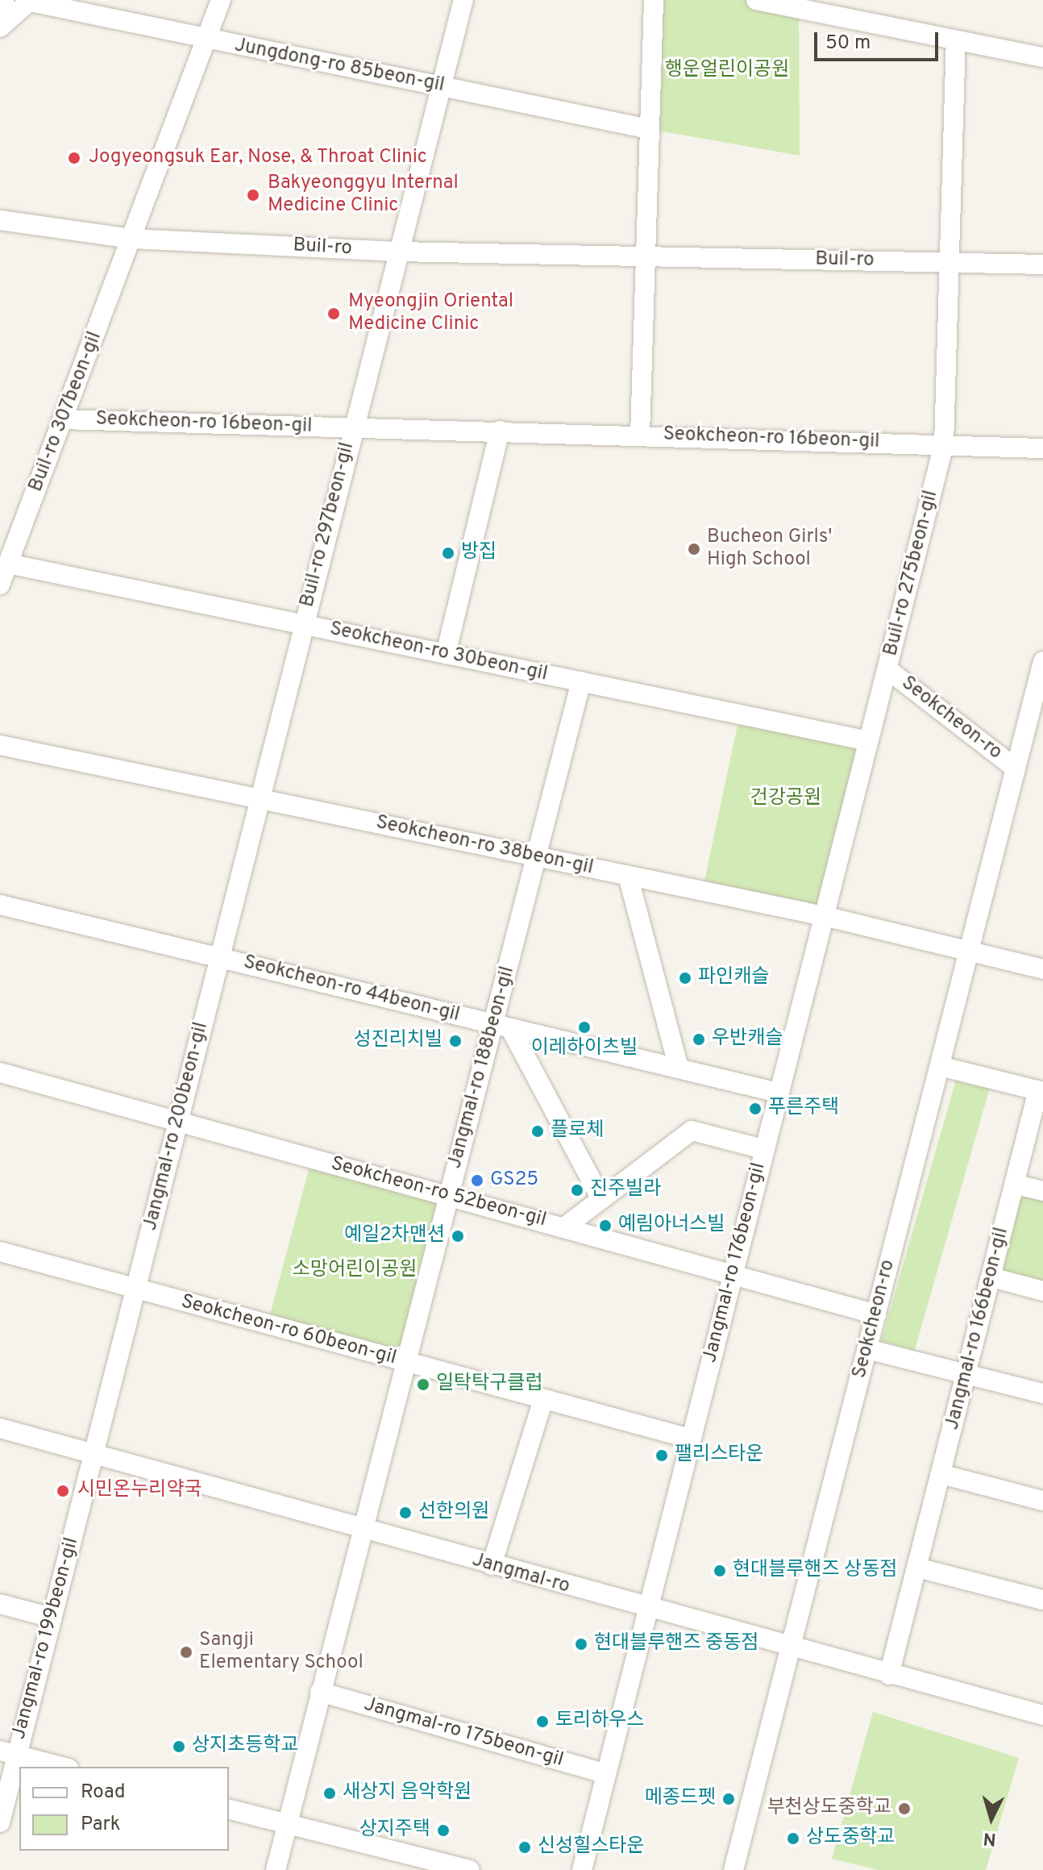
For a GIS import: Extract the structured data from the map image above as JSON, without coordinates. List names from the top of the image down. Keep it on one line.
{"streets":{"street":["Jungdong-ro 85beon-gil","Buil-ro","Buil-ro 307beon-gil","Seokcheon-ro 16beon-gil","Buil-ro 297beon-gil","Buil-ro 275beon-gil","Seokcheon-ro 30beon-gil","Seokcheon-ro","Seokcheon-ro 38beon-gil","Seokcheon-ro 44beon-gil","Jangmal-ro 188beon-gil","Jangmal-ro 200beon-gil","Seokcheon-ro 52beon-gil","Jangmal-ro 176beon-gil","Jangmal-ro 166beon-gil","Seokcheon-ro 60beon-gil","Jangmal-ro","Jangmal-ro 199beon-gil","Jangmal-ro 175beon-gil"]},"crossings":[["Jungdong-ro 85beon-gil","Buil-ro 307beon-gil"],["Jungdong-ro 85beon-gil","Buil-ro 297beon-gil"],["Buil-ro","Buil-ro 307beon-gil"],["Buil-ro","Buil-ro 297beon-gil"],["Buil-ro","Buil-ro 275beon-gil"],["Buil-ro 307beon-gil","Seokcheon-ro 16beon-gil"],["Buil-ro 307beon-gil","Seokcheon-ro 30beon-gil"],["Seokcheon-ro 16beon-gil","Buil-ro 297beon-gil"],["Seokcheon-ro 16beon-gil","Buil-ro 275beon-gil"],["Buil-ro 297beon-gil","Seokcheon-ro 30beon-gil"],["Buil-ro 297beon-gil","Seokcheon-ro 38beon-gil"],["Buil-ro 297beon-gil","Jangmal-ro 200beon-gil"],["Buil-ro 275beon-gil","Seokcheon-ro 30beon-gil"],["Buil-ro 275beon-gil","Seokcheon-ro"],["Buil-ro 275beon-gil","Seokcheon-ro 38beon-gil"],["Buil-ro 275beon-gil","Jangmal-ro 176beon-gil"],["Seokcheon-ro 30beon-gil","Jangmal-ro 188beon-gil"],["Seokcheon-ro","Seokcheon-ro 38beon-gil"],["Seokcheon-ro","Seokcheon-ro 52beon-gil"],["Seokcheon-ro","Jangmal-ro"],["Seokcheon-ro 38beon-gil","Jangmal-ro 188beon-gil"],["Seokcheon-ro 38beon-gil","Jangmal-ro 200beon-gil"],["Seokcheon-ro 38beon-gil","Jangmal-ro 176beon-gil"],["Seokcheon-ro 44beon-gil","Jangmal-ro 188beon-gil"],["Seokcheon-ro 44beon-gil","Jangmal-ro 200beon-gil"],["Seokcheon-ro 44beon-gil","Jangmal-ro 176beon-gil"],["Jangmal-ro 188beon-gil","Seokcheon-ro 52beon-gil"],["Jangmal-ro 188beon-gil","Seokcheon-ro 60beon-gil"],["Jangmal-ro 188beon-gil","Jangmal-ro"],["Jangmal-ro 188beon-gil","Jangmal-ro 175beon-gil"],["Jangmal-ro 200beon-gil","Seokcheon-ro 52beon-gil"],["Jangmal-ro 200beon-gil","Seokcheon-ro 60beon-gil"],["Jangmal-ro 200beon-gil","Jangmal-ro"],["Jangmal-ro 200beon-gil","Jangmal-ro 199beon-gil"],["Seokcheon-ro 52beon-gil","Jangmal-ro 176beon-gil"],["Jangmal-ro 176beon-gil","Seokcheon-ro 60beon-gil"],["Jangmal-ro 176beon-gil","Jangmal-ro"],["Jangmal-ro 166beon-gil","Jangmal-ro"],["Jangmal-ro","Jangmal-ro 199beon-gil"]],"parks":["행운얼린이공원","건강공원","소망어린이공원"],"places":["Jogyeongsuk Ear, Nose, & Throat Clinic","Bakyeonggyu Internal Medicine Clinic","Myeongjin Oriental Medicine Clinic","Bucheon Girls' High School","방집","파인캐슬","이레하이츠빌","우반캐슬","성진리치빌","푸른주택","플로체","GS25","진주빌라","예림아너스빌","예일2차맨션","일탁탁구클럽","팰리스타운","시민온누리약국","선한의원","현대블루핸즈 상동점","현대블루핸즈 중동점","Sangji Elementary School","토리하우스","상지초등학교","새상지 음악학원","메종드펫","부천상도중학교","상지주택","상도중학교","신성힐스타운"],"legend":["Road","Park"],"scale_bar":"50 m","north":"bottom"}
